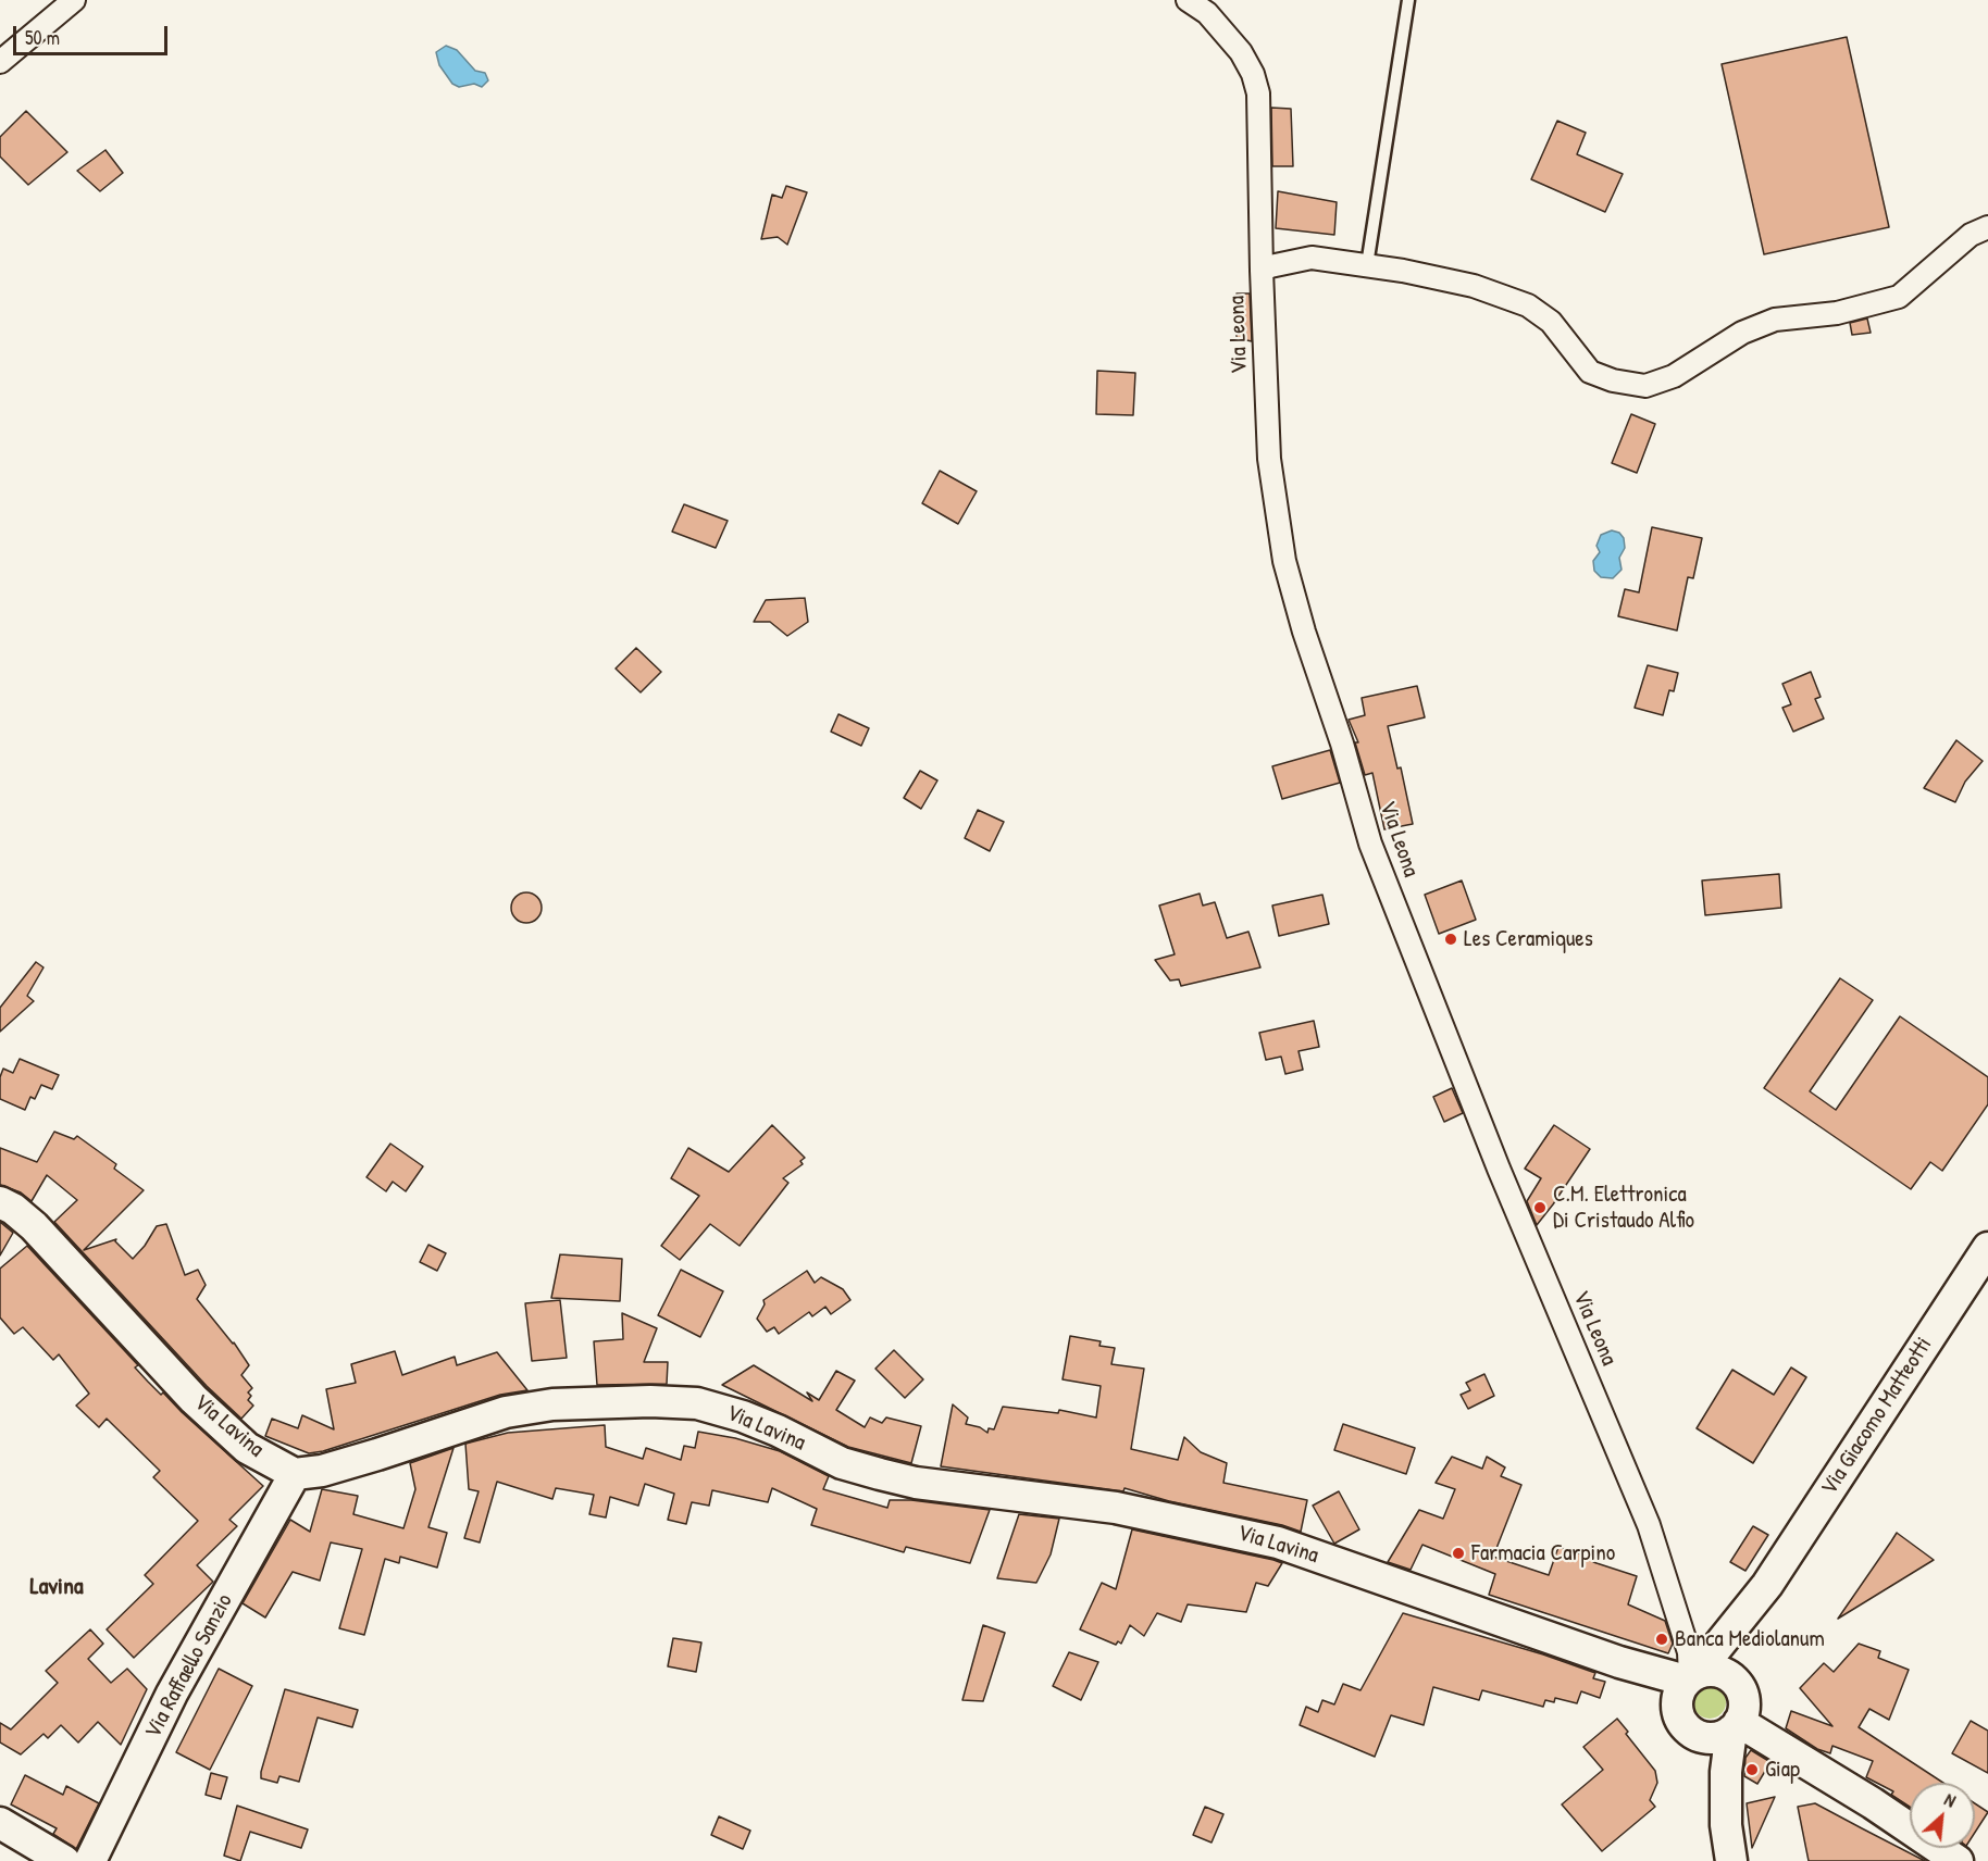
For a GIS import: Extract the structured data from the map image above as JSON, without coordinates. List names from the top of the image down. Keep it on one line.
{"streets":{"street":["Via Leona","Via Giacomo Matteotti","Via Lavina","Via Raffaello Sanzio"]},"crossings":[["Via Leona","Via Lavina"],["Via Lavina","Via Raffaello Sanzio"]],"districts":["Lavina"],"places":["Les Ceramiques","C.M. Elettronica Di Cristaudo Alfio","Farmacia Carpino","Banca Mediolanum","Giap"],"scale_bar":"50 m","north":"top right"}
